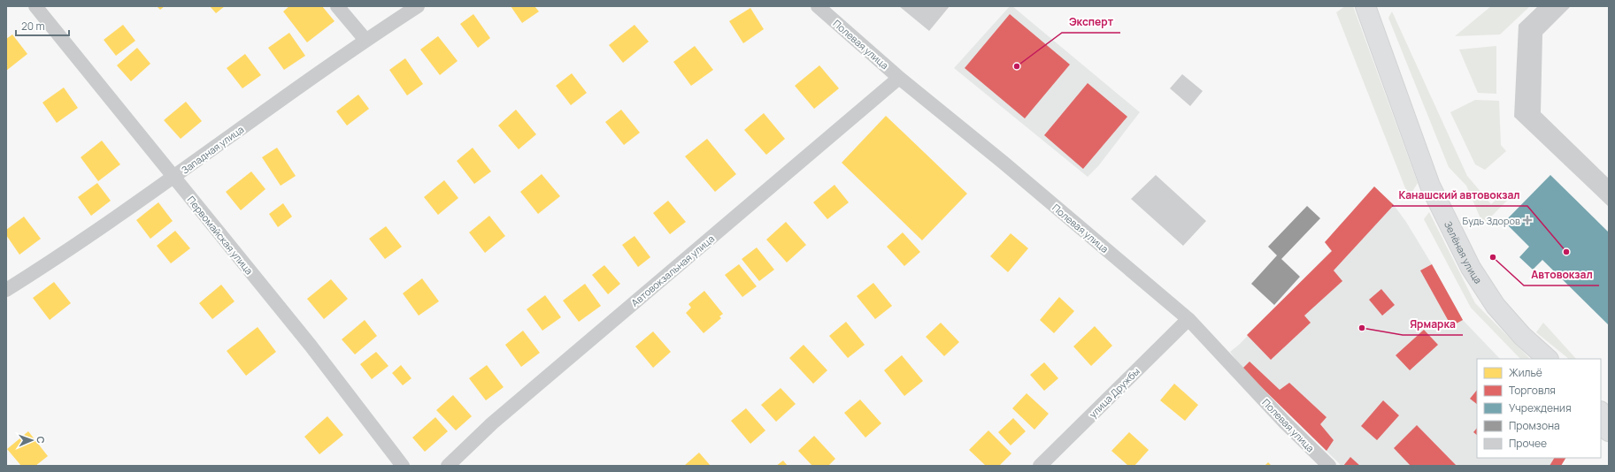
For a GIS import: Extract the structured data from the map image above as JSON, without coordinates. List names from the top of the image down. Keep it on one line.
{"streets":{"main road":["Зелёная улица"],"street":["Полевая улица","Западная улица","Первомайская улица","Автовокзальная улица","улица Дружбы"]},"crossings":[["Полевая улица","Автовокзальная улица"],["Полевая улица","улица Дружбы"],["Западная улица","Первомайская улица"]],"places":{"other":["Эксперт","Канашский автовокзал","Автовокзал","Ярмарка"],"health":["Будь Здоров"]},"legend":["Жильё","Торговля","Учреждения","Промзона","Прочее"],"scale_bar":"20 m","north":"right"}
